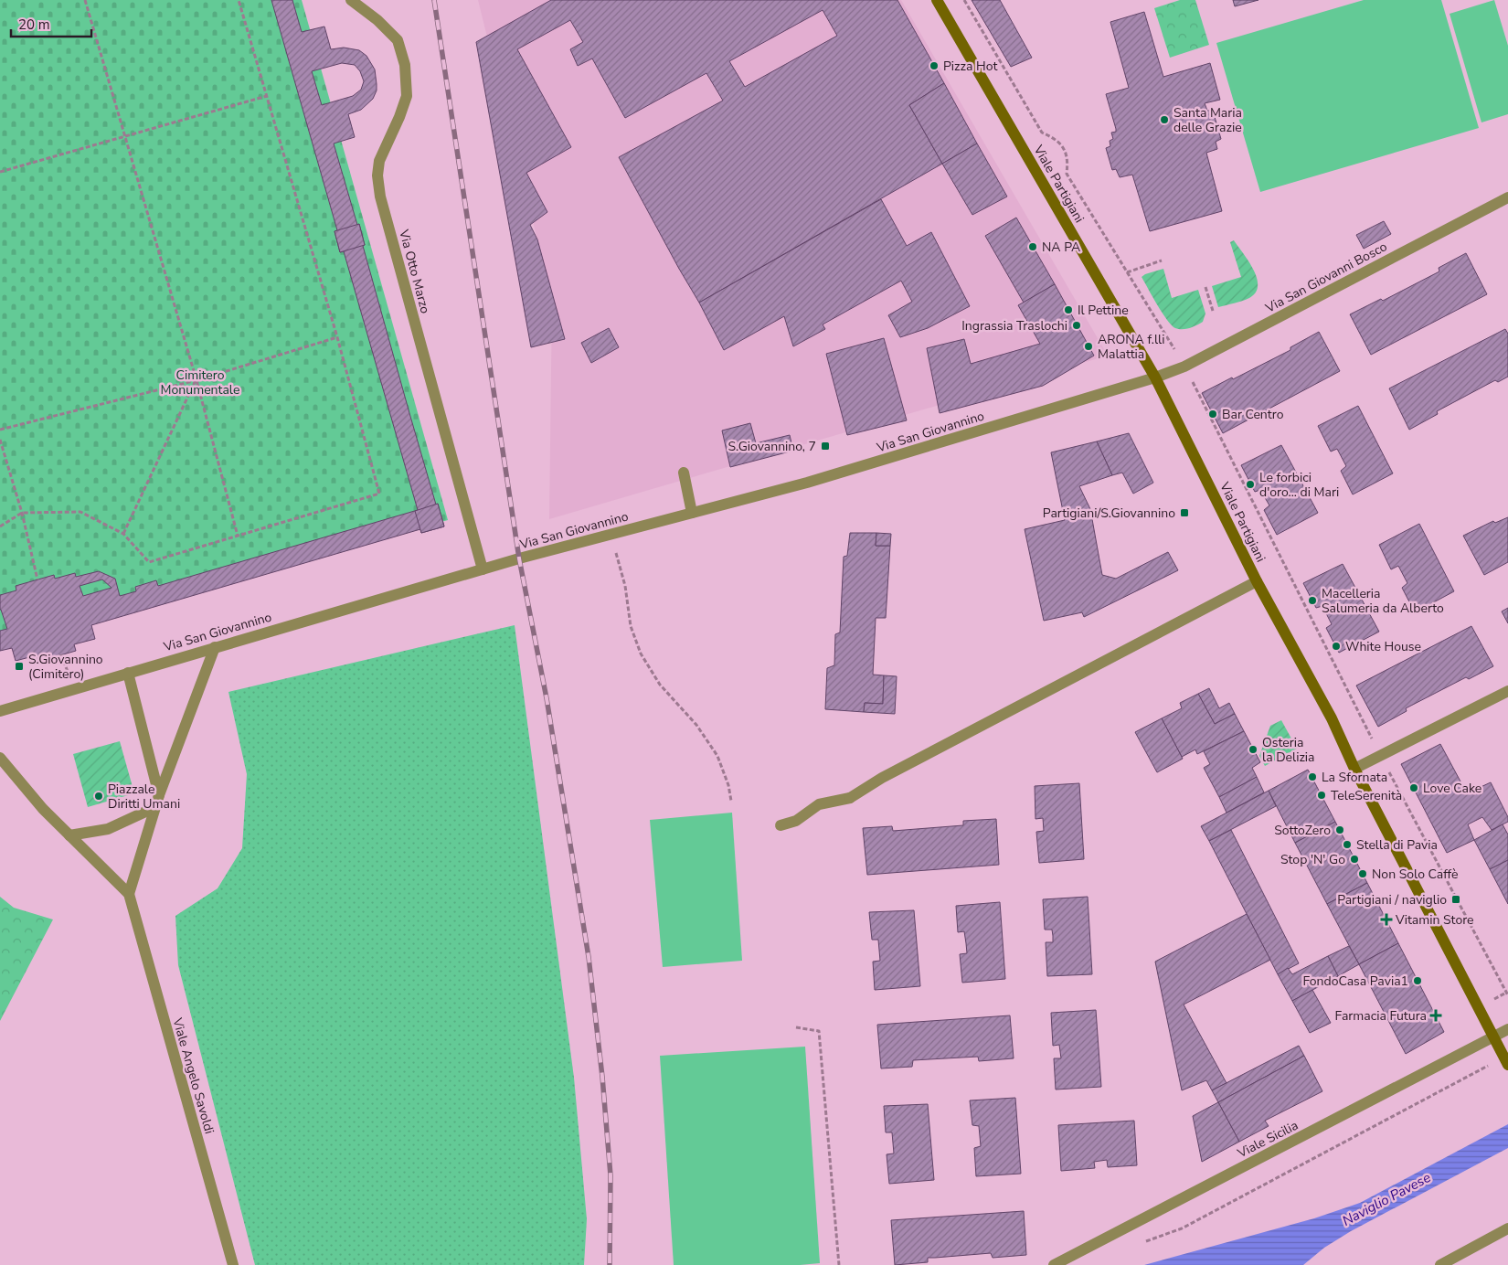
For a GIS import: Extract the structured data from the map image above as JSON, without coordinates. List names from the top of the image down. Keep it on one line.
{"streets":{"main road":["Viale Partigiani"],"street":["Via Otto Marzo","Via San Giovanni Bosco","Via San Giovannino","Viale Angelo Savoldi","Viale Sicilia"]},"crossings":[["Viale Partigiani","Via San Giovanni Bosco"],["Viale Partigiani","Via San Giovannino"],["Viale Partigiani","Viale Sicilia"],["Via Otto Marzo","Via San Giovannino"],["Via San Giovanni Bosco","Via San Giovannino"]],"water":["Naviglio Pavese"],"parks":["Cimitero Monumentale"],"places":{"other":["Pizza Hot","Santa Maria delle Grazie","NA PA","Il Pettine","Ingrassia Traslochi","ARONA f.lli Malattia","Bar Centro","Le forbici d'oro... di Mari","Macelleria Salumeria da Alberto","White House","Osteria la Delizia","La Sfornata","Love Cake","TeleSerenità","Piazzale Diritti Umani","SottoZero","Stella di Pavia","Stop 'N' Go","Non Solo Caffè","FondoCasa Pavia1"],"transit":["S.Giovannino, 7","Partigiani/S.Giovannino","S.Giovannino (Cimitero)","Partigiani / naviglio"],"health":["Vitamin Store","Farmacia Futura"]},"scale_bar":"20 m"}
